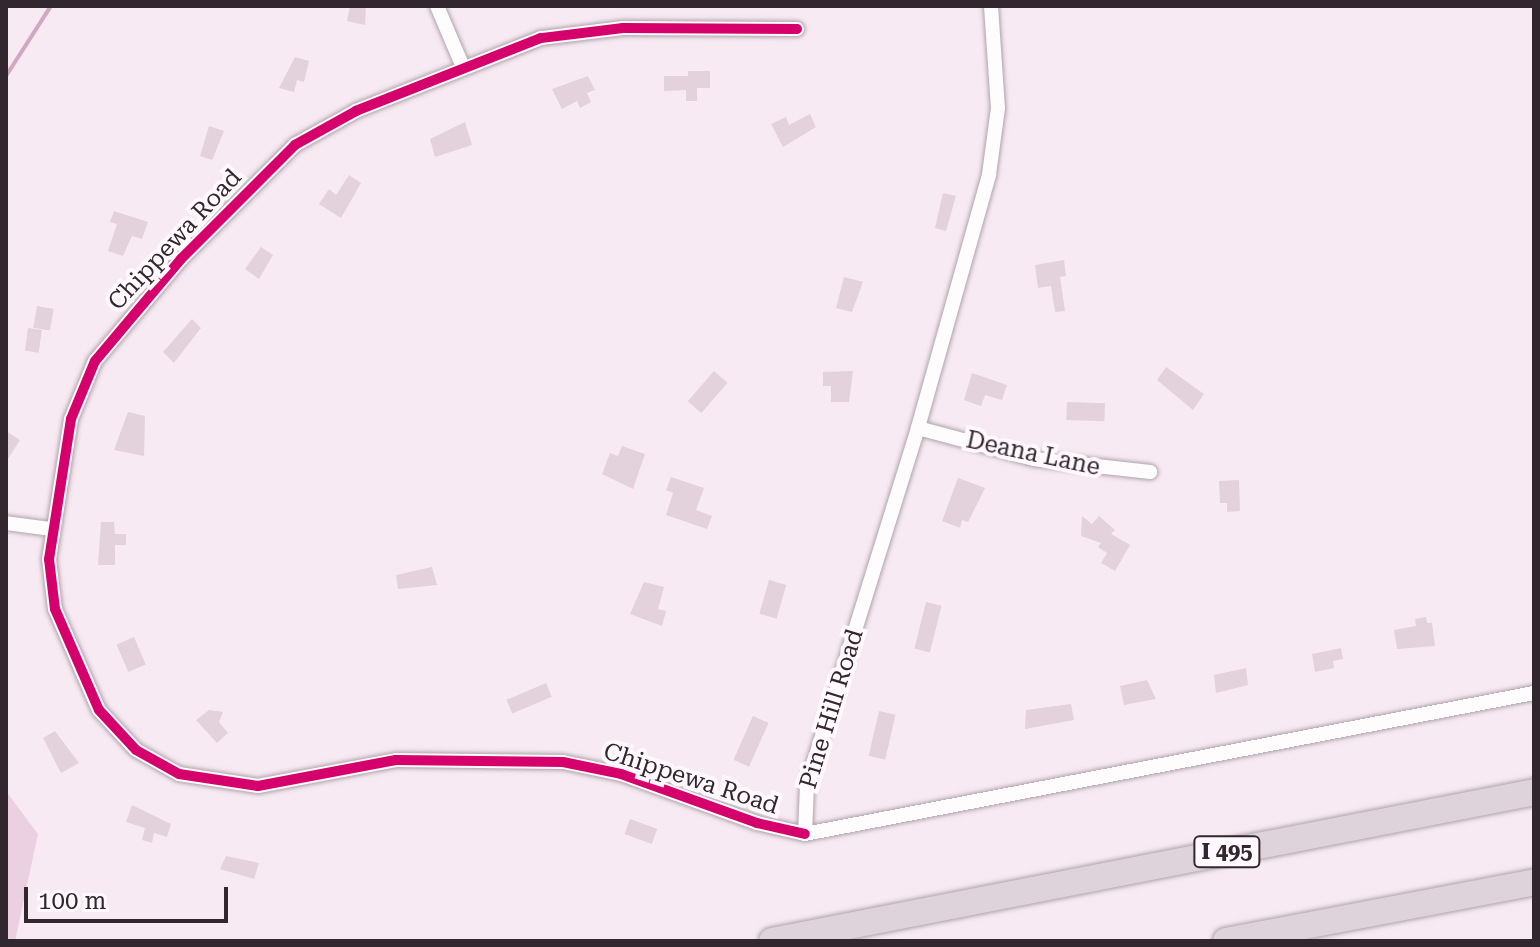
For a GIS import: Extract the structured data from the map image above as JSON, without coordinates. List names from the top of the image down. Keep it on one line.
{"streets":{"highway":["I 495"],"street":["Chippewa Road","Deana Lane","Pine Hill Road"]},"crossings":[["Chippewa Road","Pine Hill Road"],["Deana Lane","Pine Hill Road"]],"scale_bar":"100 m"}
